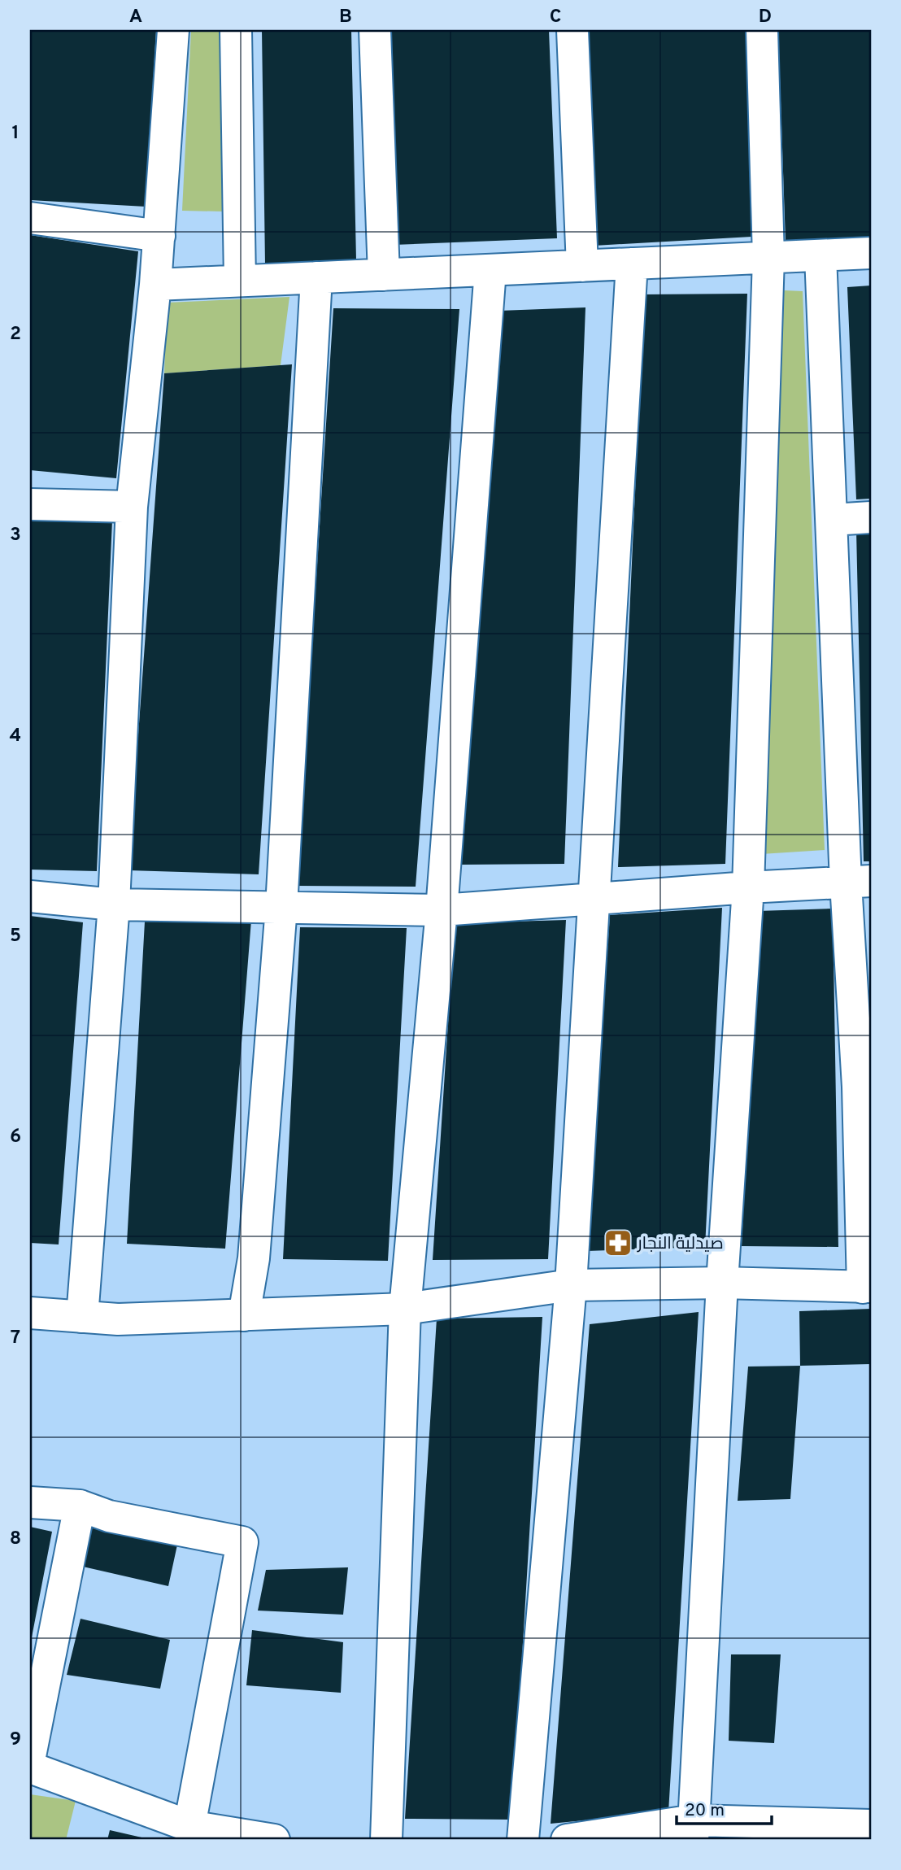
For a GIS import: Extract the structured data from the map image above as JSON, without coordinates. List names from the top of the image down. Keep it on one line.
{"places":{"pharmacy":["صيدلية النجار"]},"scale_bar":"20 m","grid":{"columns":["A","B","C","D"],"rows":["1","2","3","4","5","6","7","8","9"]}}
